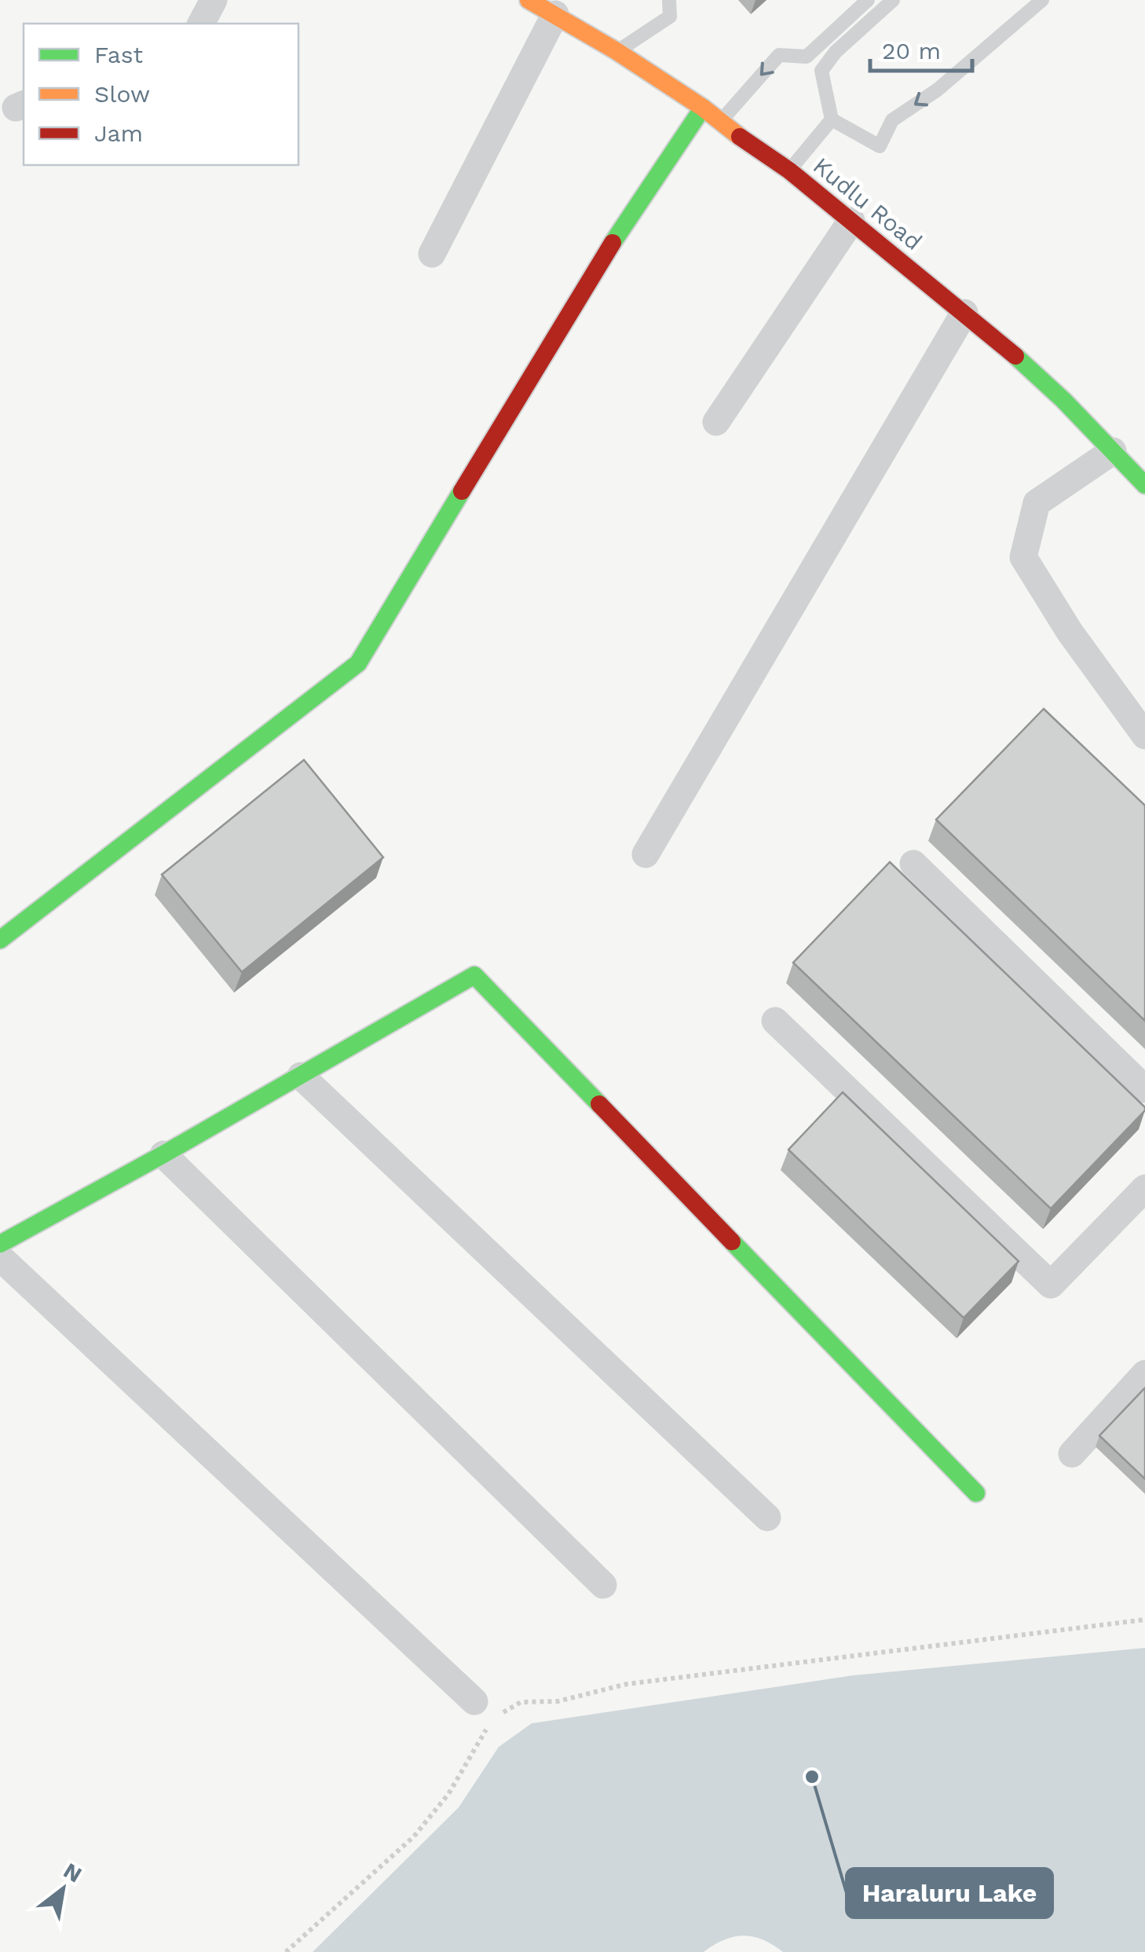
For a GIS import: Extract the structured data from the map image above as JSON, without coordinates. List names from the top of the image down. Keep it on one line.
{"streets":{"street":["Kudlu Road"]},"places":["Haraluru Lake"],"legend":["Fast","Slow","Jam"],"scale_bar":"20 m","north":"top right"}
